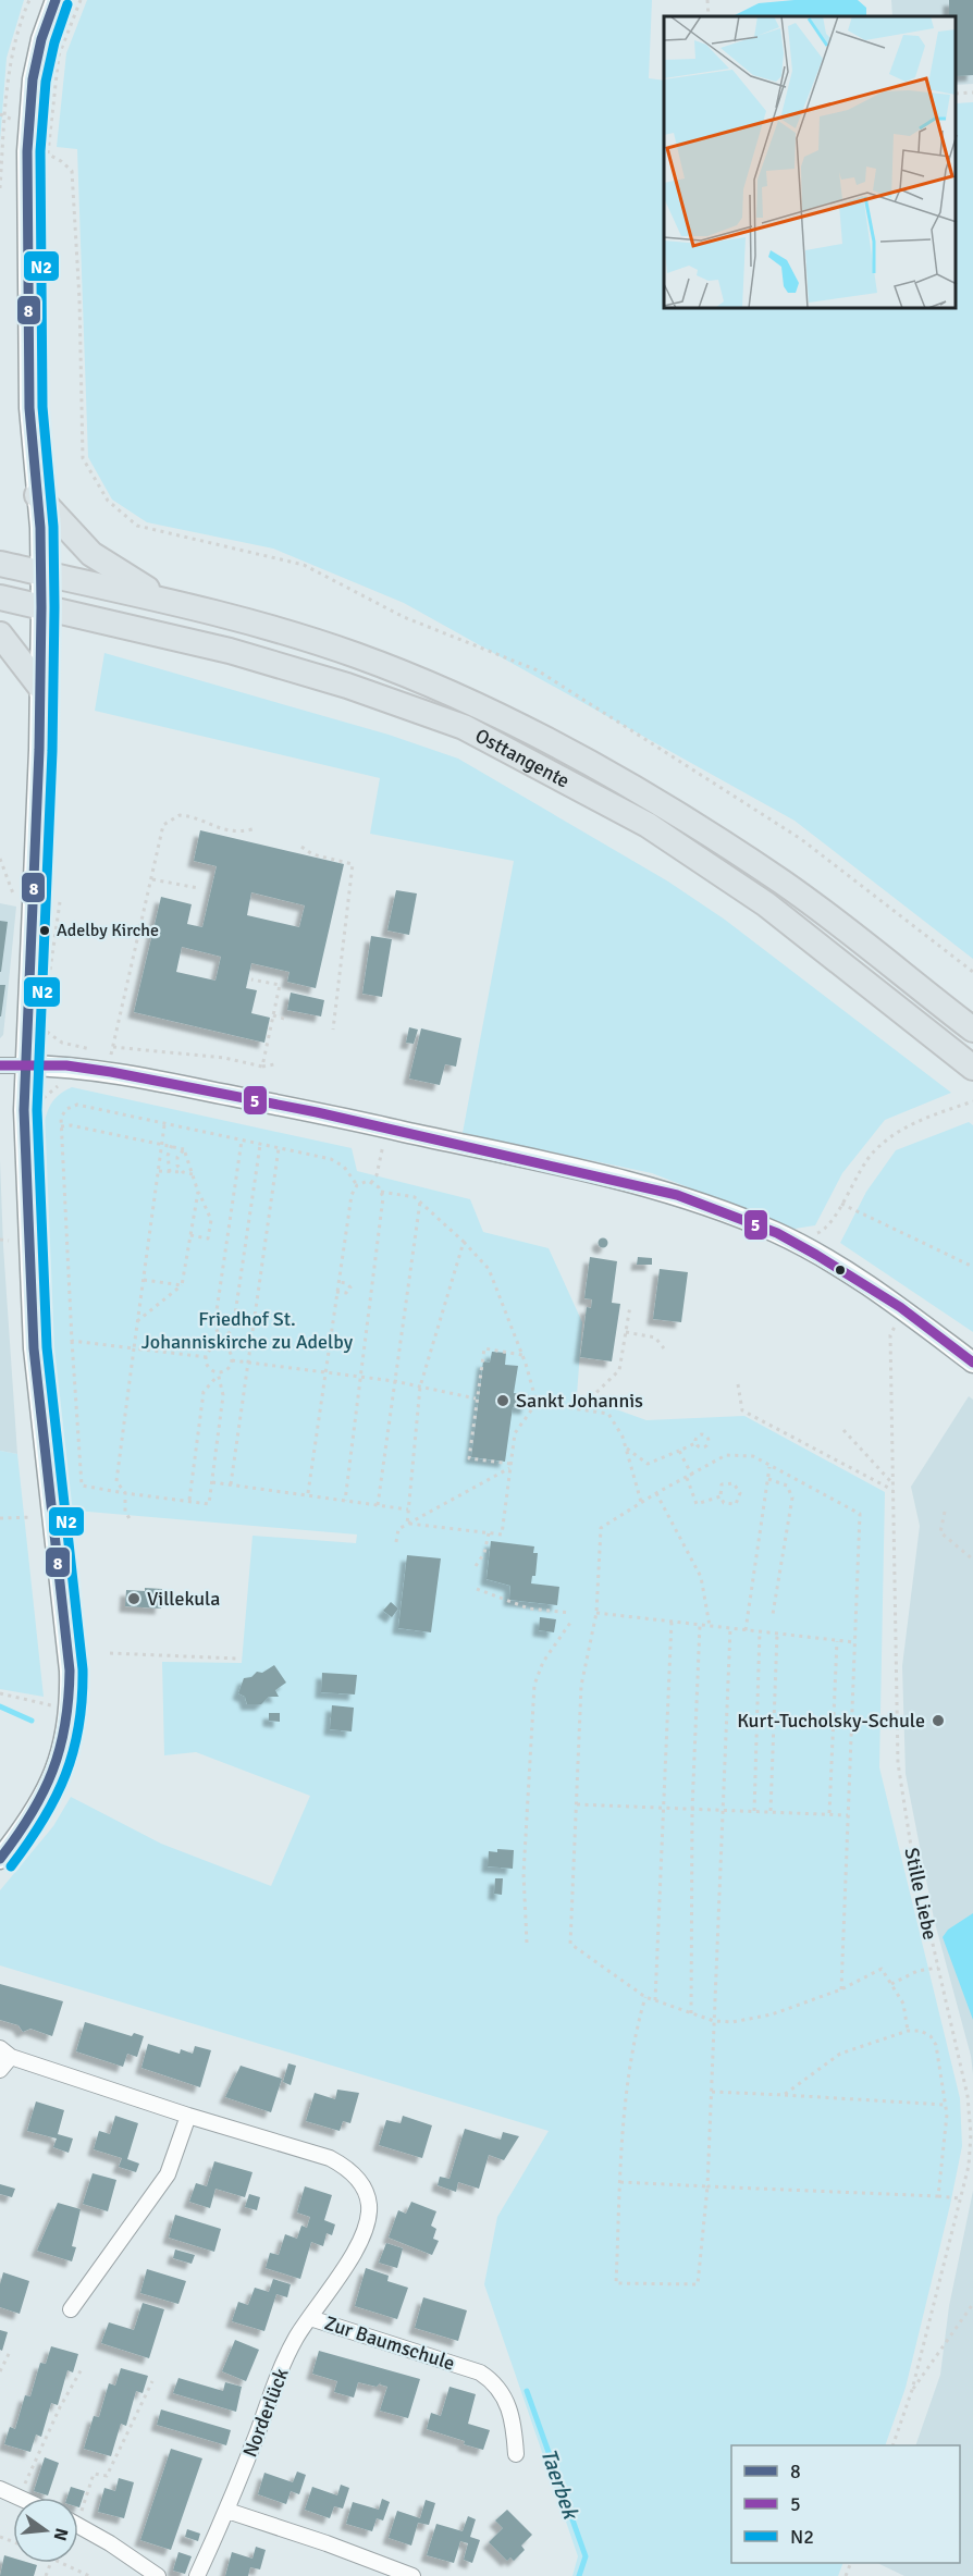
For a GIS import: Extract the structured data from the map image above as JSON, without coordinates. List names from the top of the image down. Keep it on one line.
{"streets":{"main road":["Osttangente"],"street":["Zur Baumschule","Norderlück"],"path":["Stille Liebe"]},"crossings":[["Zur Baumschule","Norderlück"]],"water":["Taerbek"],"parks":["Friedhof St. Johanniskirche zu Adelby"],"places":["Adelby Kirche","Sankt Johannis","Villekula","Kurt-Tucholsky-Schule"],"lines":["transit line 8","transit line N2","transit line 5"],"legend":["8","5","N2"],"north":"right"}
